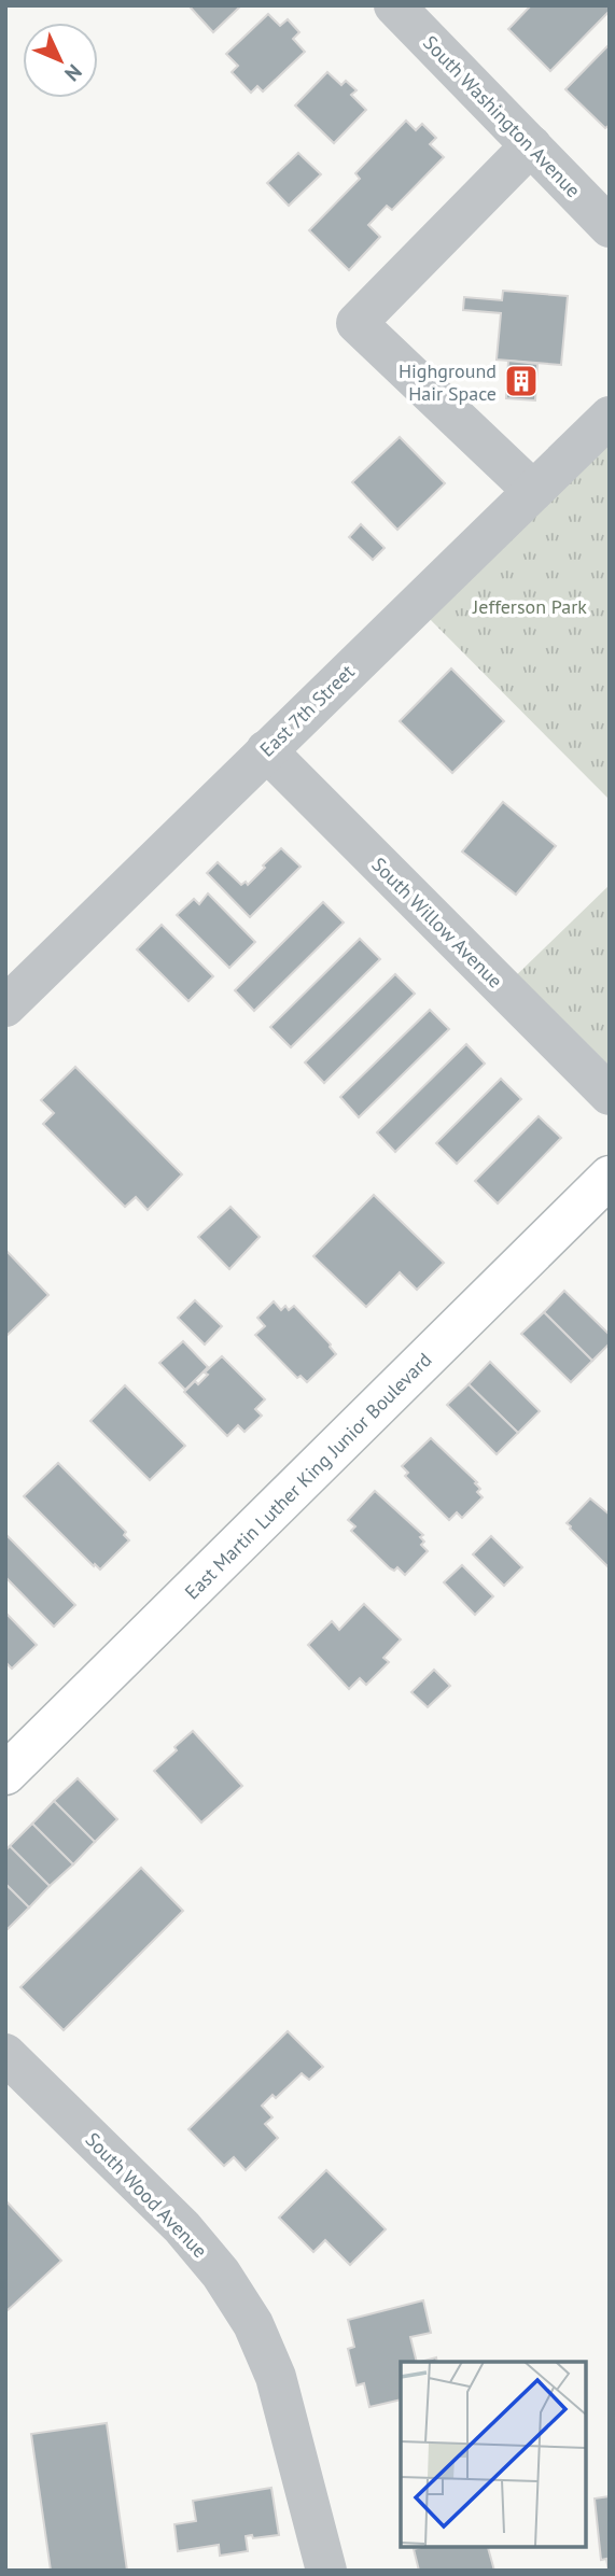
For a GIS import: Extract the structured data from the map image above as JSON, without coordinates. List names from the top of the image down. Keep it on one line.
{"streets":{"main road":["East Martin Luther King Junior Boulevard"],"street":["South Washington Avenue","East 7th Street","South Willow Avenue","South Wood Avenue"]},"crossings":[["East 7th Street","South Willow Avenue"]],"parks":["Jefferson Park"],"places":{"building":["Highground Hair Space"]},"north":"bottom right"}
